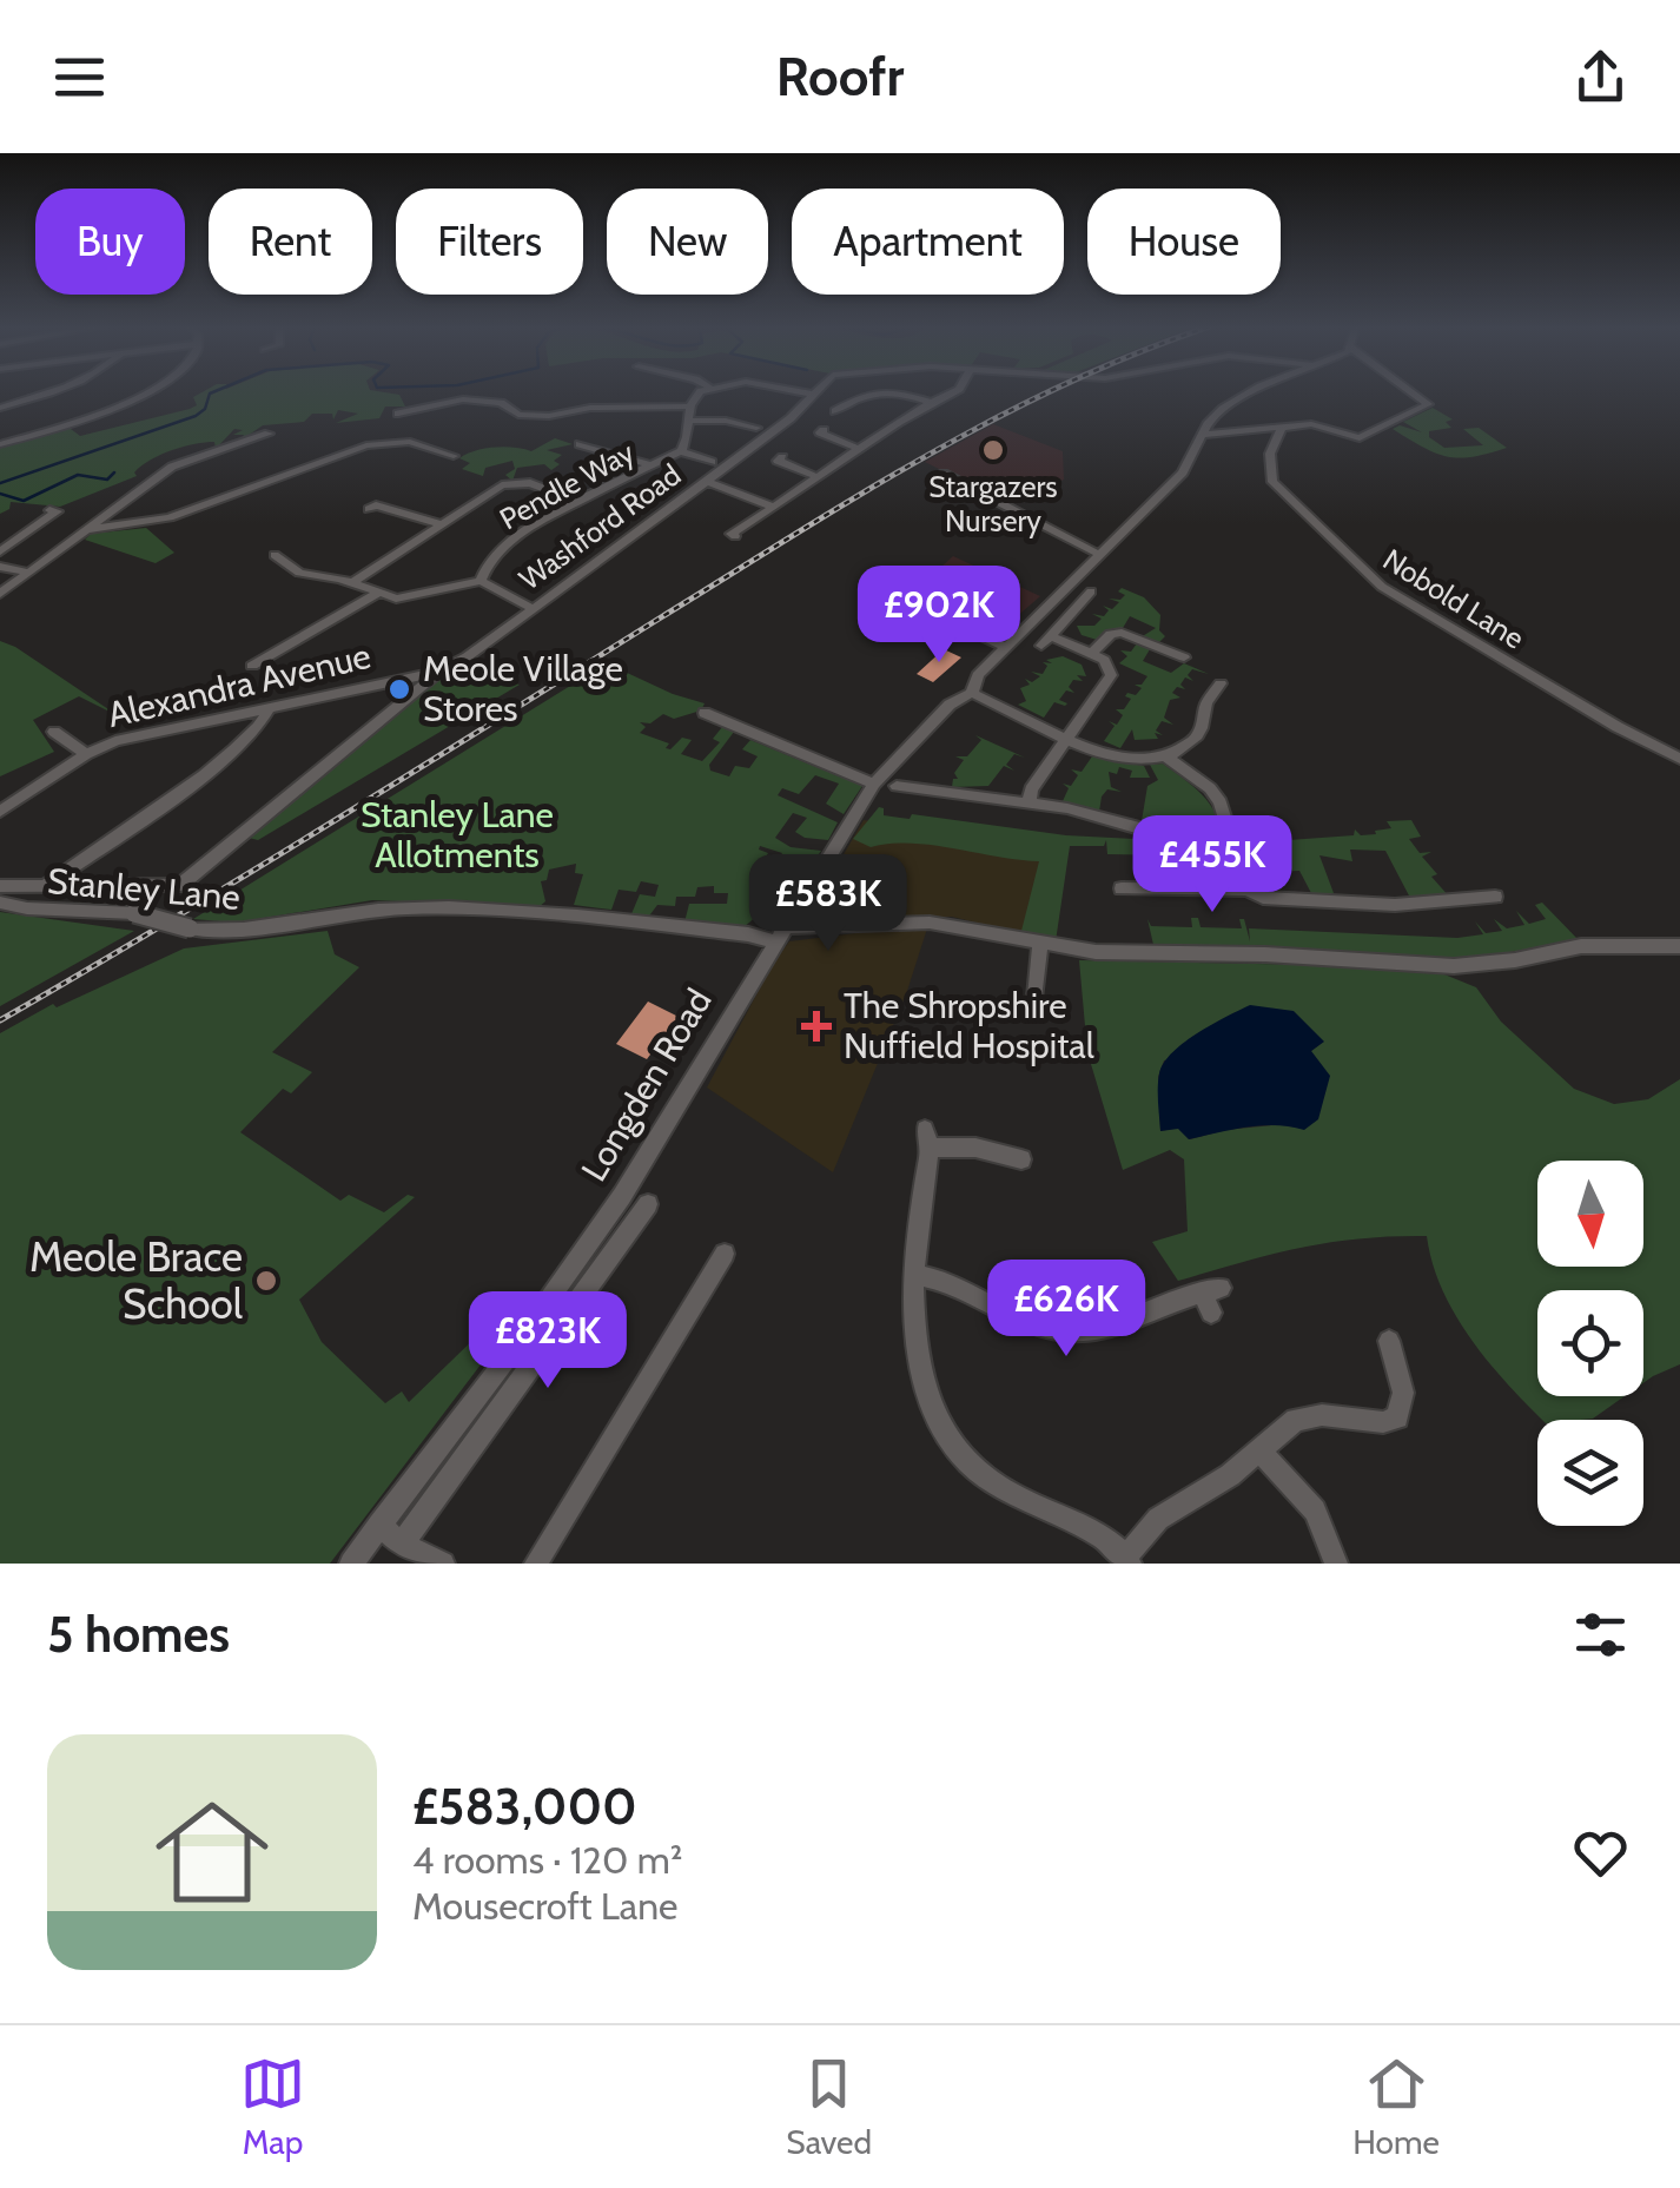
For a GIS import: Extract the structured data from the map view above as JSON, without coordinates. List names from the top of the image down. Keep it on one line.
{"streets":{"street":["Pendle Way","Washford Road","Nobold Lane","Alexandra Avenue","Stanley Lane","Longden Road"]},"crossings":[["Washford Road","Alexandra Avenue"],["Stanley Lane","Longden Road"]],"parks":["Stanley Lane Allotments"],"places":{"other":["Stargazers Nursery","Meole Village Stores","Meole Brace School"],"health":["The Shropshire Nuffield Hospital"]},"north":"bottom","page":{"header":"Roofr","chip":["Buy","Rent","Filters","New","Apartment","House"],"price":["£902K","£455K","£583K","£626K","£823K"],"heading":"5 homes","list":[{"name":"£583,000","note":"4 rooms · 120 m² · Mousecroft Lane"}],"tabs":["Map","Saved","Home"]}}
